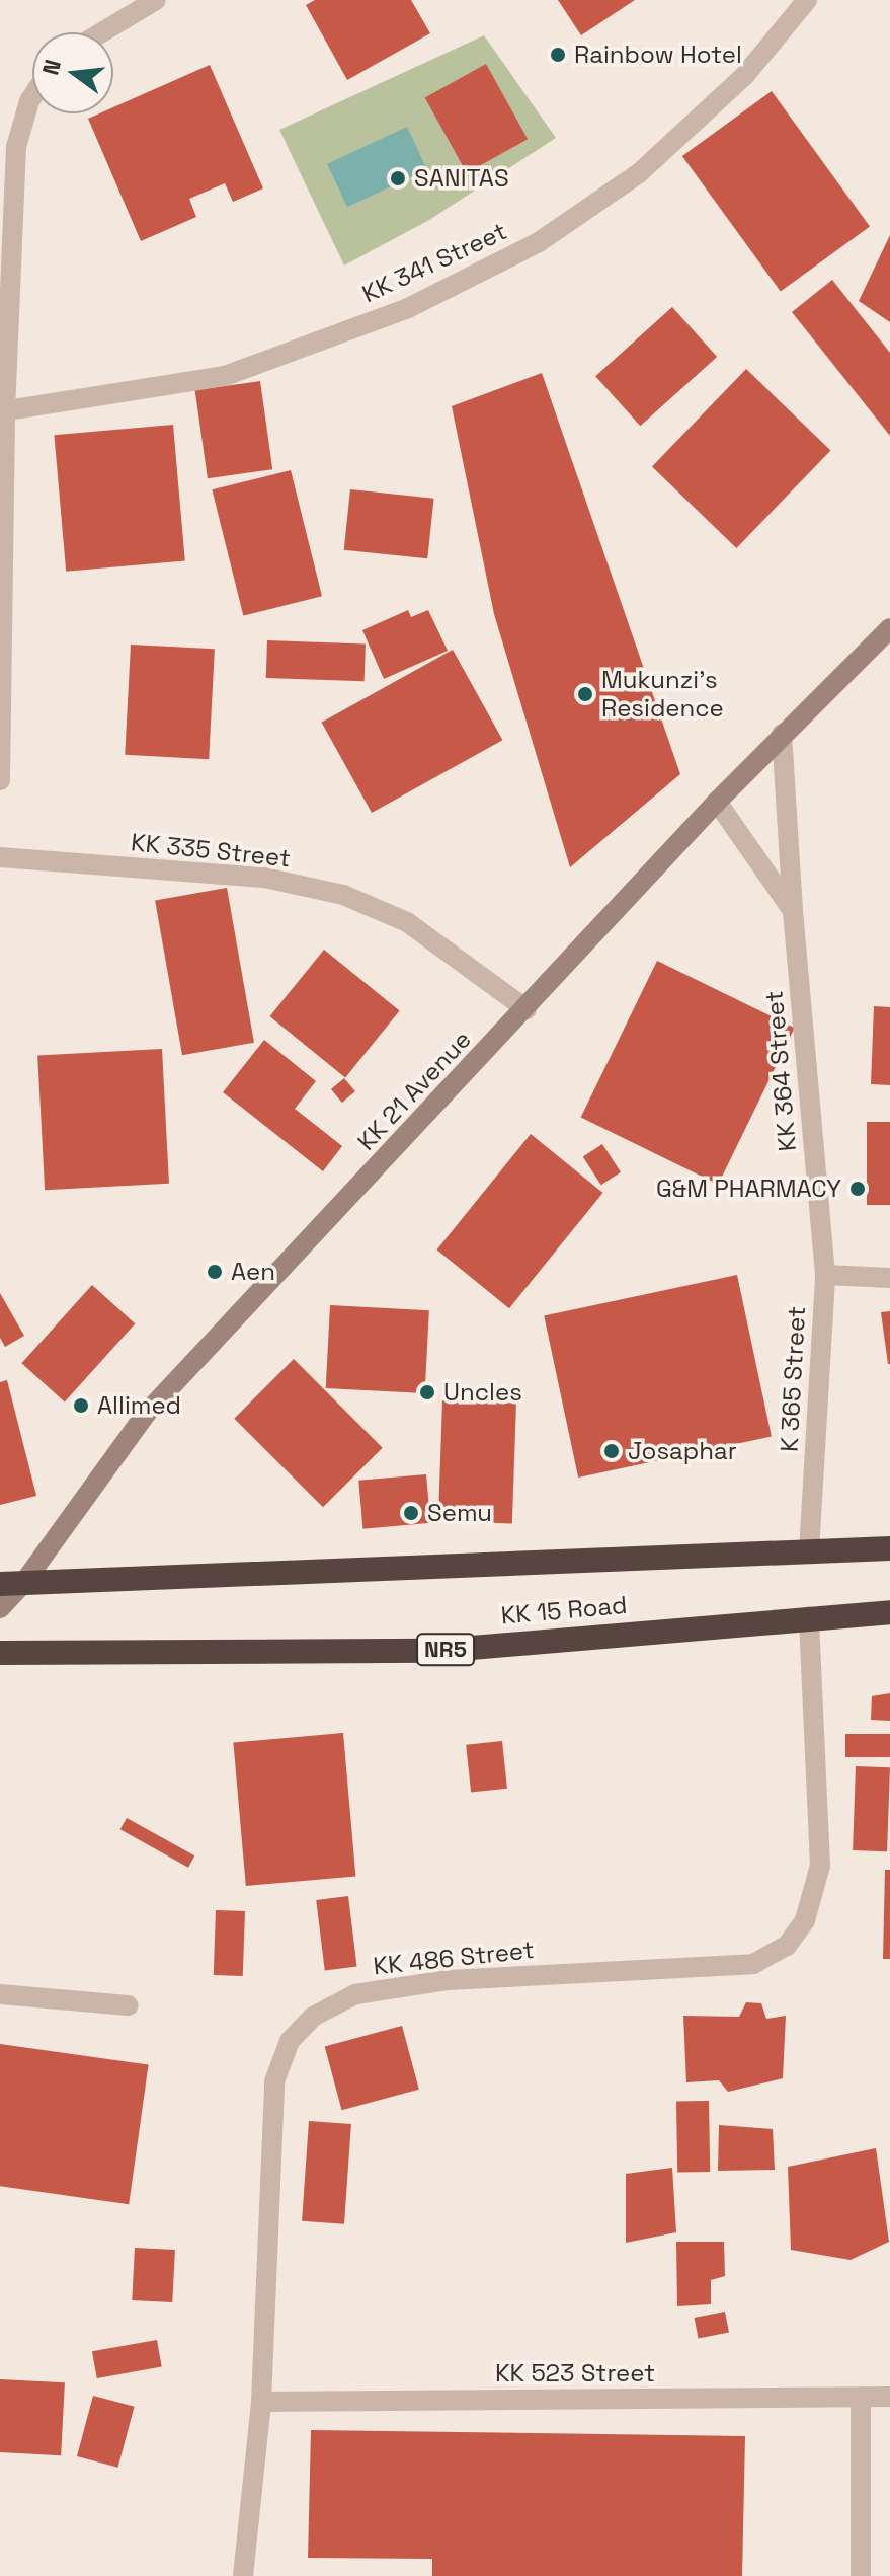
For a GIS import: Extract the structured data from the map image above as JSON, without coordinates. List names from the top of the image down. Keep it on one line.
{"streets":{"highway":["KK 15 Road","NR5"],"main road":["KK 21 Avenue"],"street":["KK 341 Street","KK 335 Street","KK 364 Street","K 365 Street","KK 486 Street","KK 523 Street"]},"crossings":[["KK 335 Street","KK 21 Avenue"],["KK 364 Street","KK 21 Avenue"],["KK 364 Street","K 365 Street"],["KK 21 Avenue","KK 15 Road"],["K 365 Street","KK 15 Road"],["KK 15 Road","KK 486 Street"],["KK 486 Street","KK 523 Street"]],"places":["Rainbow Hotel","SANITAS","Mukunzi's Residence","G&M PHARMACY","Aen","Uncles","Allimed","Josaphar","Semu"],"north":"left"}
